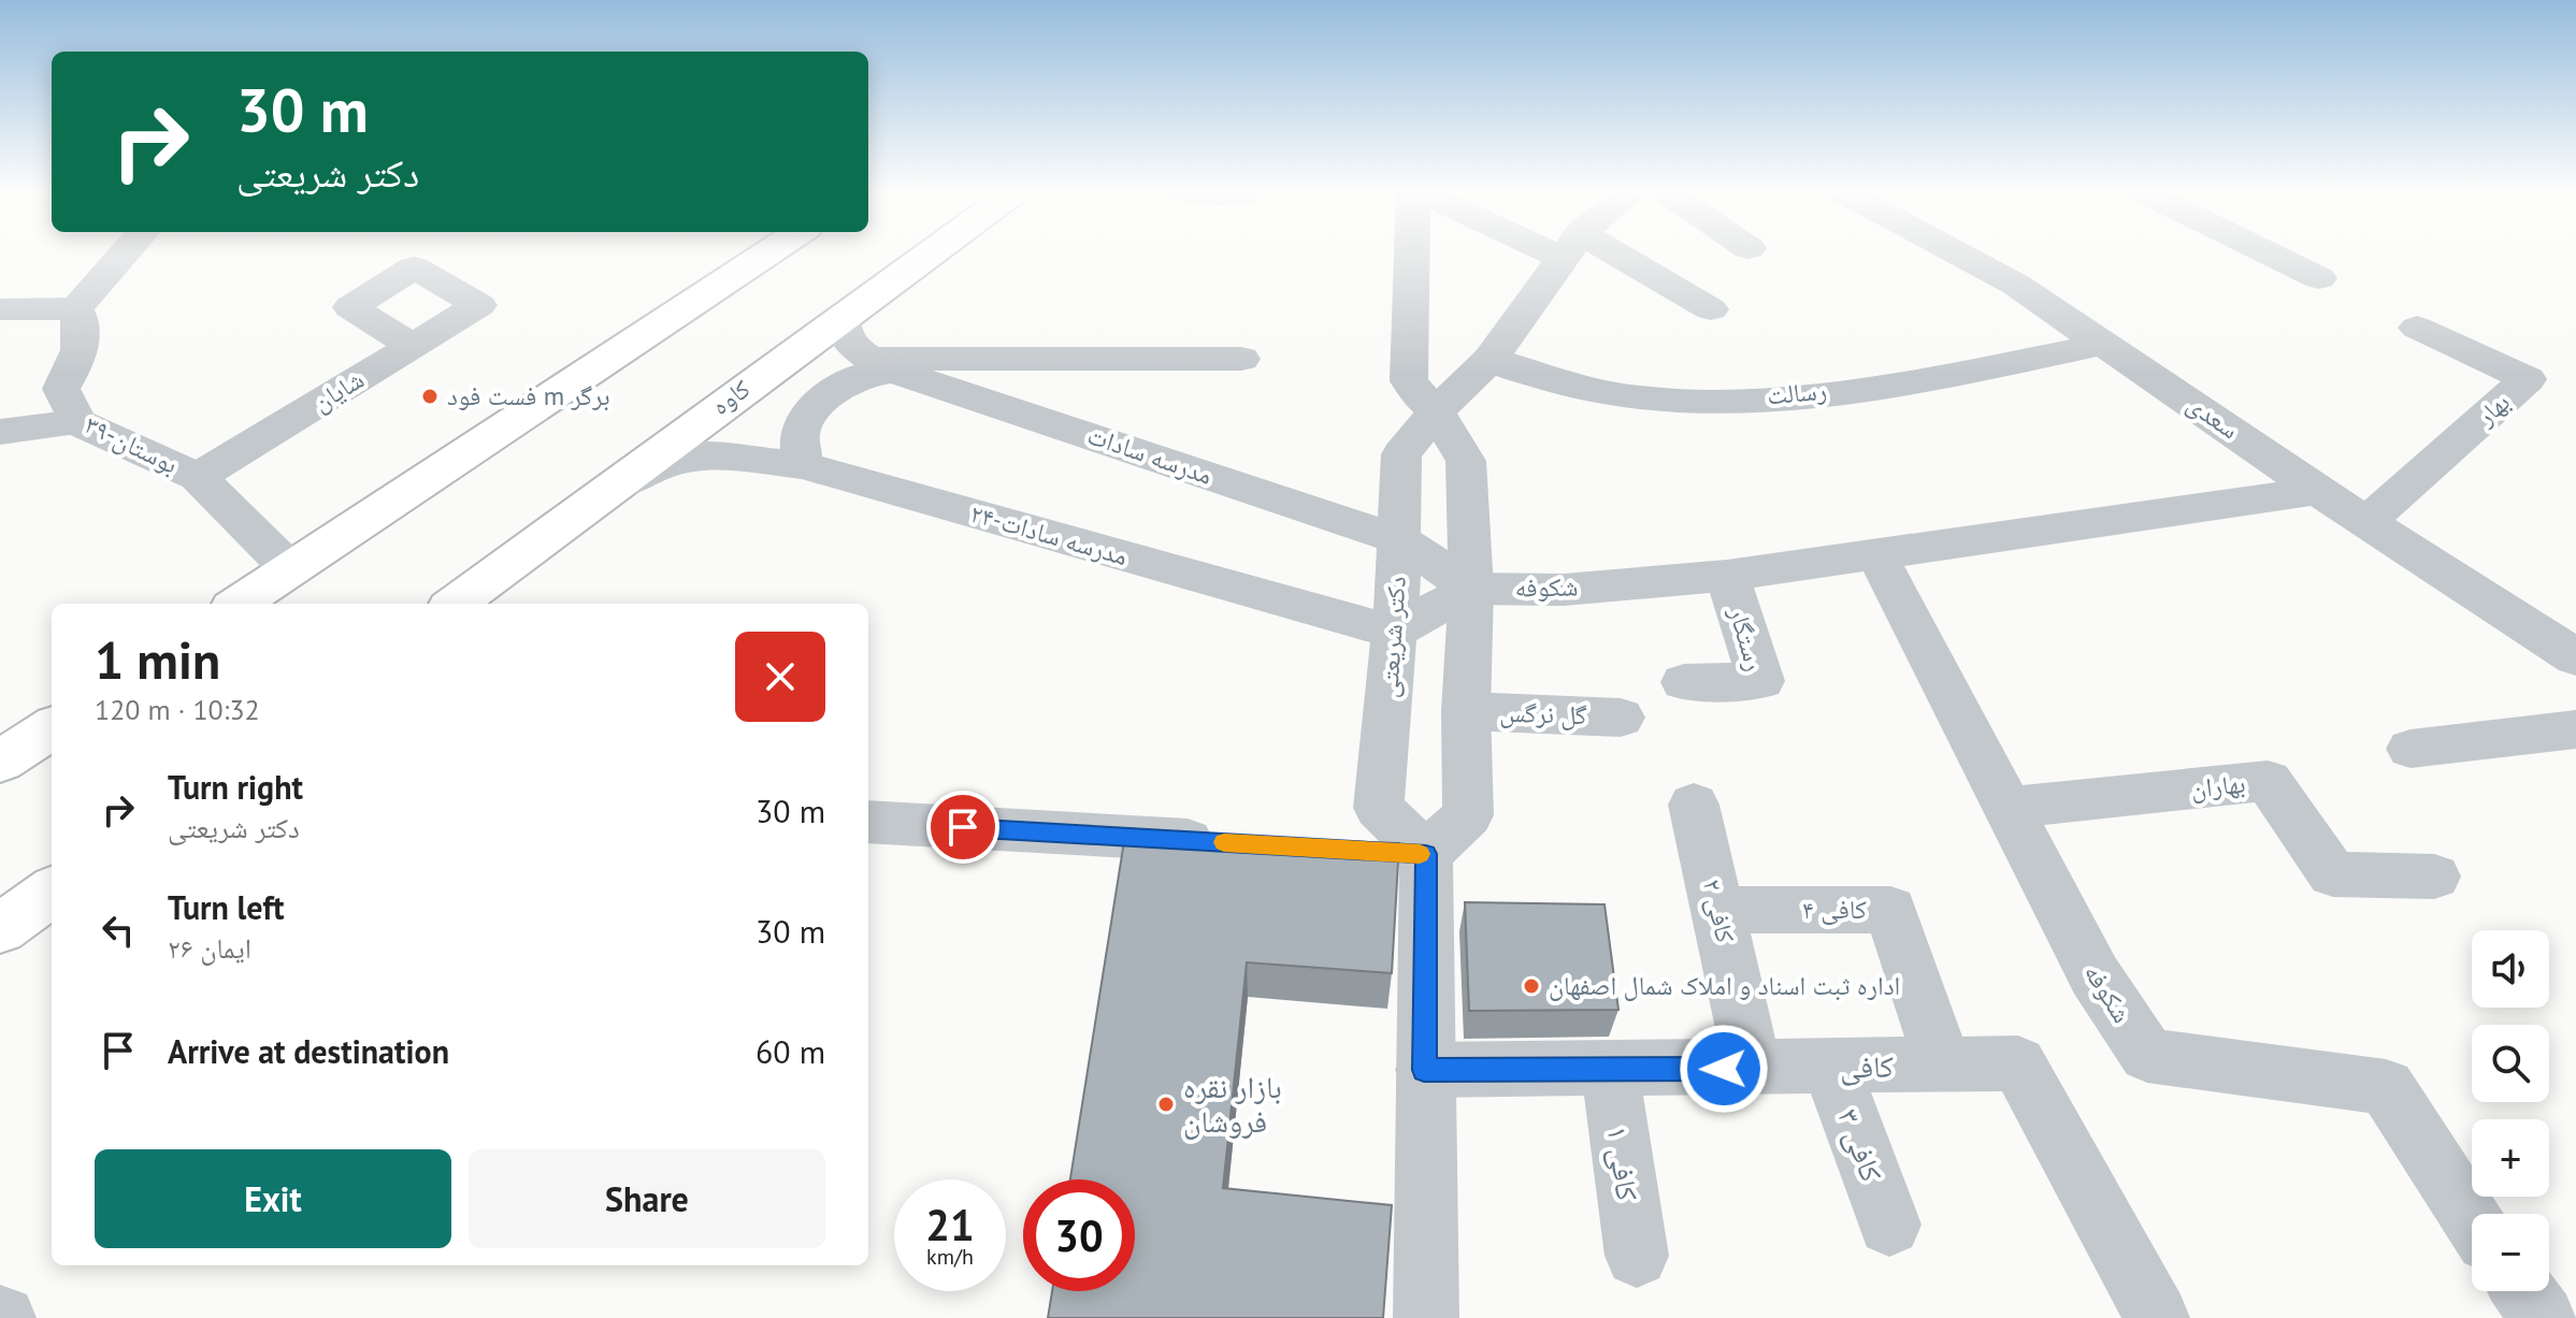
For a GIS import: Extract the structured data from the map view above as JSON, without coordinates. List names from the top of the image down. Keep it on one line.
{"streets":{"main road":["کاوه"],"street":["شایان","رسالت","بهار","سعدی","۳۹-بوستان","مدرسه سادات","۲۴-مدرسه سادات","شکوفه","دکتر شریعتی","رستگار","گل نرگس","بهاران","کافی ۴","کافی ۲","کافی","کافی ۳","کافی ۱"]},"crossings":[["شایان","۳۹-بوستان"],["رسالت","سعدی"],["رسالت","دکتر شریعتی"],["کاوه","مدرسه سادات"],["کاوه","۲۴-مدرسه سادات"],["بهار","سعدی"],["سعدی","شکوفه"],["مدرسه سادات","شکوفه"],["مدرسه سادات","دکتر شریعتی"],["۲۴-مدرسه سادات","دکتر شریعتی"],["شکوفه","رستگار"],["شکوفه","بهاران"],["کافی ۴","کافی ۲"],["کافی ۴","کافی"],["کافی ۲","کافی"],["کافی","کافی ۳"],["کافی","کافی ۱"]],"places":["فست فود m برگر","اداره ثبت اسناد و املاک شمال اصفهان","بازار نقره فروشان"],"page":{"turn":["30 m","دکتر شریعتی"],"heading":["1 min","120 m · 10:32"],"list":[{"name":"Turn right","note":"دکتر شریعتی","value":"30 m"},{"name":"Turn left","note":"۲۶ ایمان","value":"30 m"},{"name":"Arrive at destination","value":"60 m"}],"map_buttons":["+","−"],"buttons":["Exit","Share"],"speed":"21 km/h","limit":"30"}}
